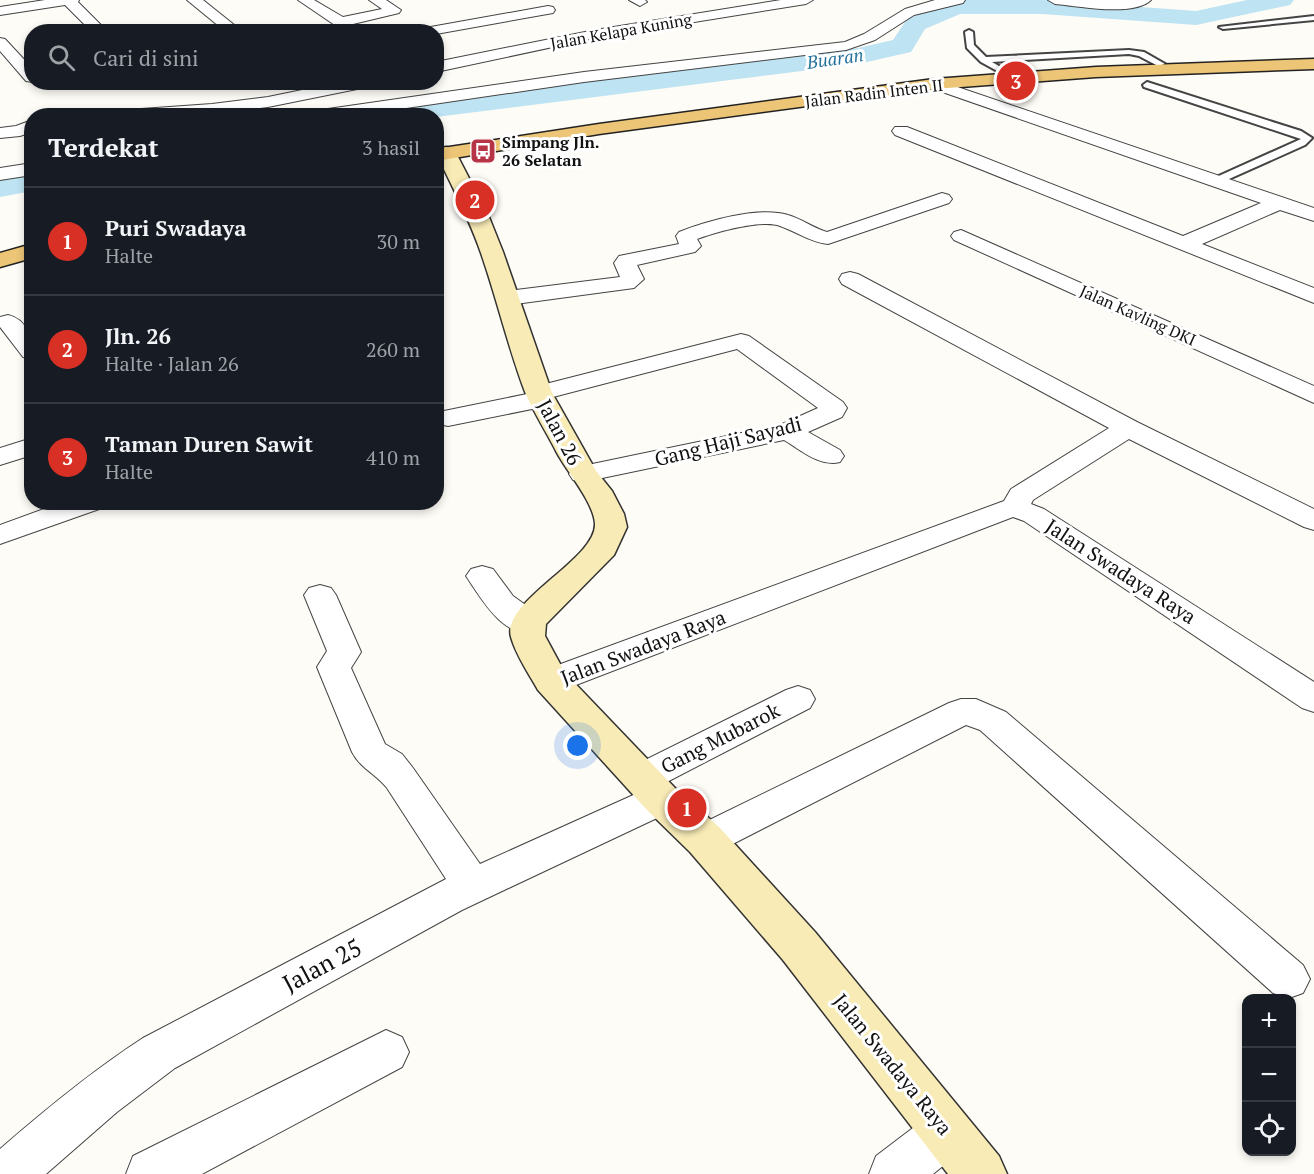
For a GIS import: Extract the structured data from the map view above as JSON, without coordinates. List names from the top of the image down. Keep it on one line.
{"streets":{"main road":["Jalan Radin Inten II"],"street":["Jalan Kelapa Kuning","Jalan Kavling DKI","Jalan 26","Gang Haji Sayadi","Jalan Swadaya Raya","Gang Mubarok","Jalan 25"]},"crossings":[["Jalan 26","Gang Haji Sayadi"],["Jalan Swadaya Raya","Gang Mubarok"],["Jalan Swadaya Raya","Jalan 25"],["Gang Mubarok","Jalan 25"]],"water":["Buaran"],"places":{"bus stop":["Simpang Jln. 26 Selatan"]},"page":{"search":"Cari di sini","pins":["3","2","1"],"heading":["Terdekat","3 hasil"],"list":[{"mark":"1","name":"Puri Swadaya","note":"Halte","value":"30 m"},{"mark":"2","name":"Jln. 26","note":"Halte · Jalan 26","value":"260 m"},{"mark":"3","name":"Taman Duren Sawit","note":"Halte","value":"410 m"}],"map_buttons":["+","−"]}}
